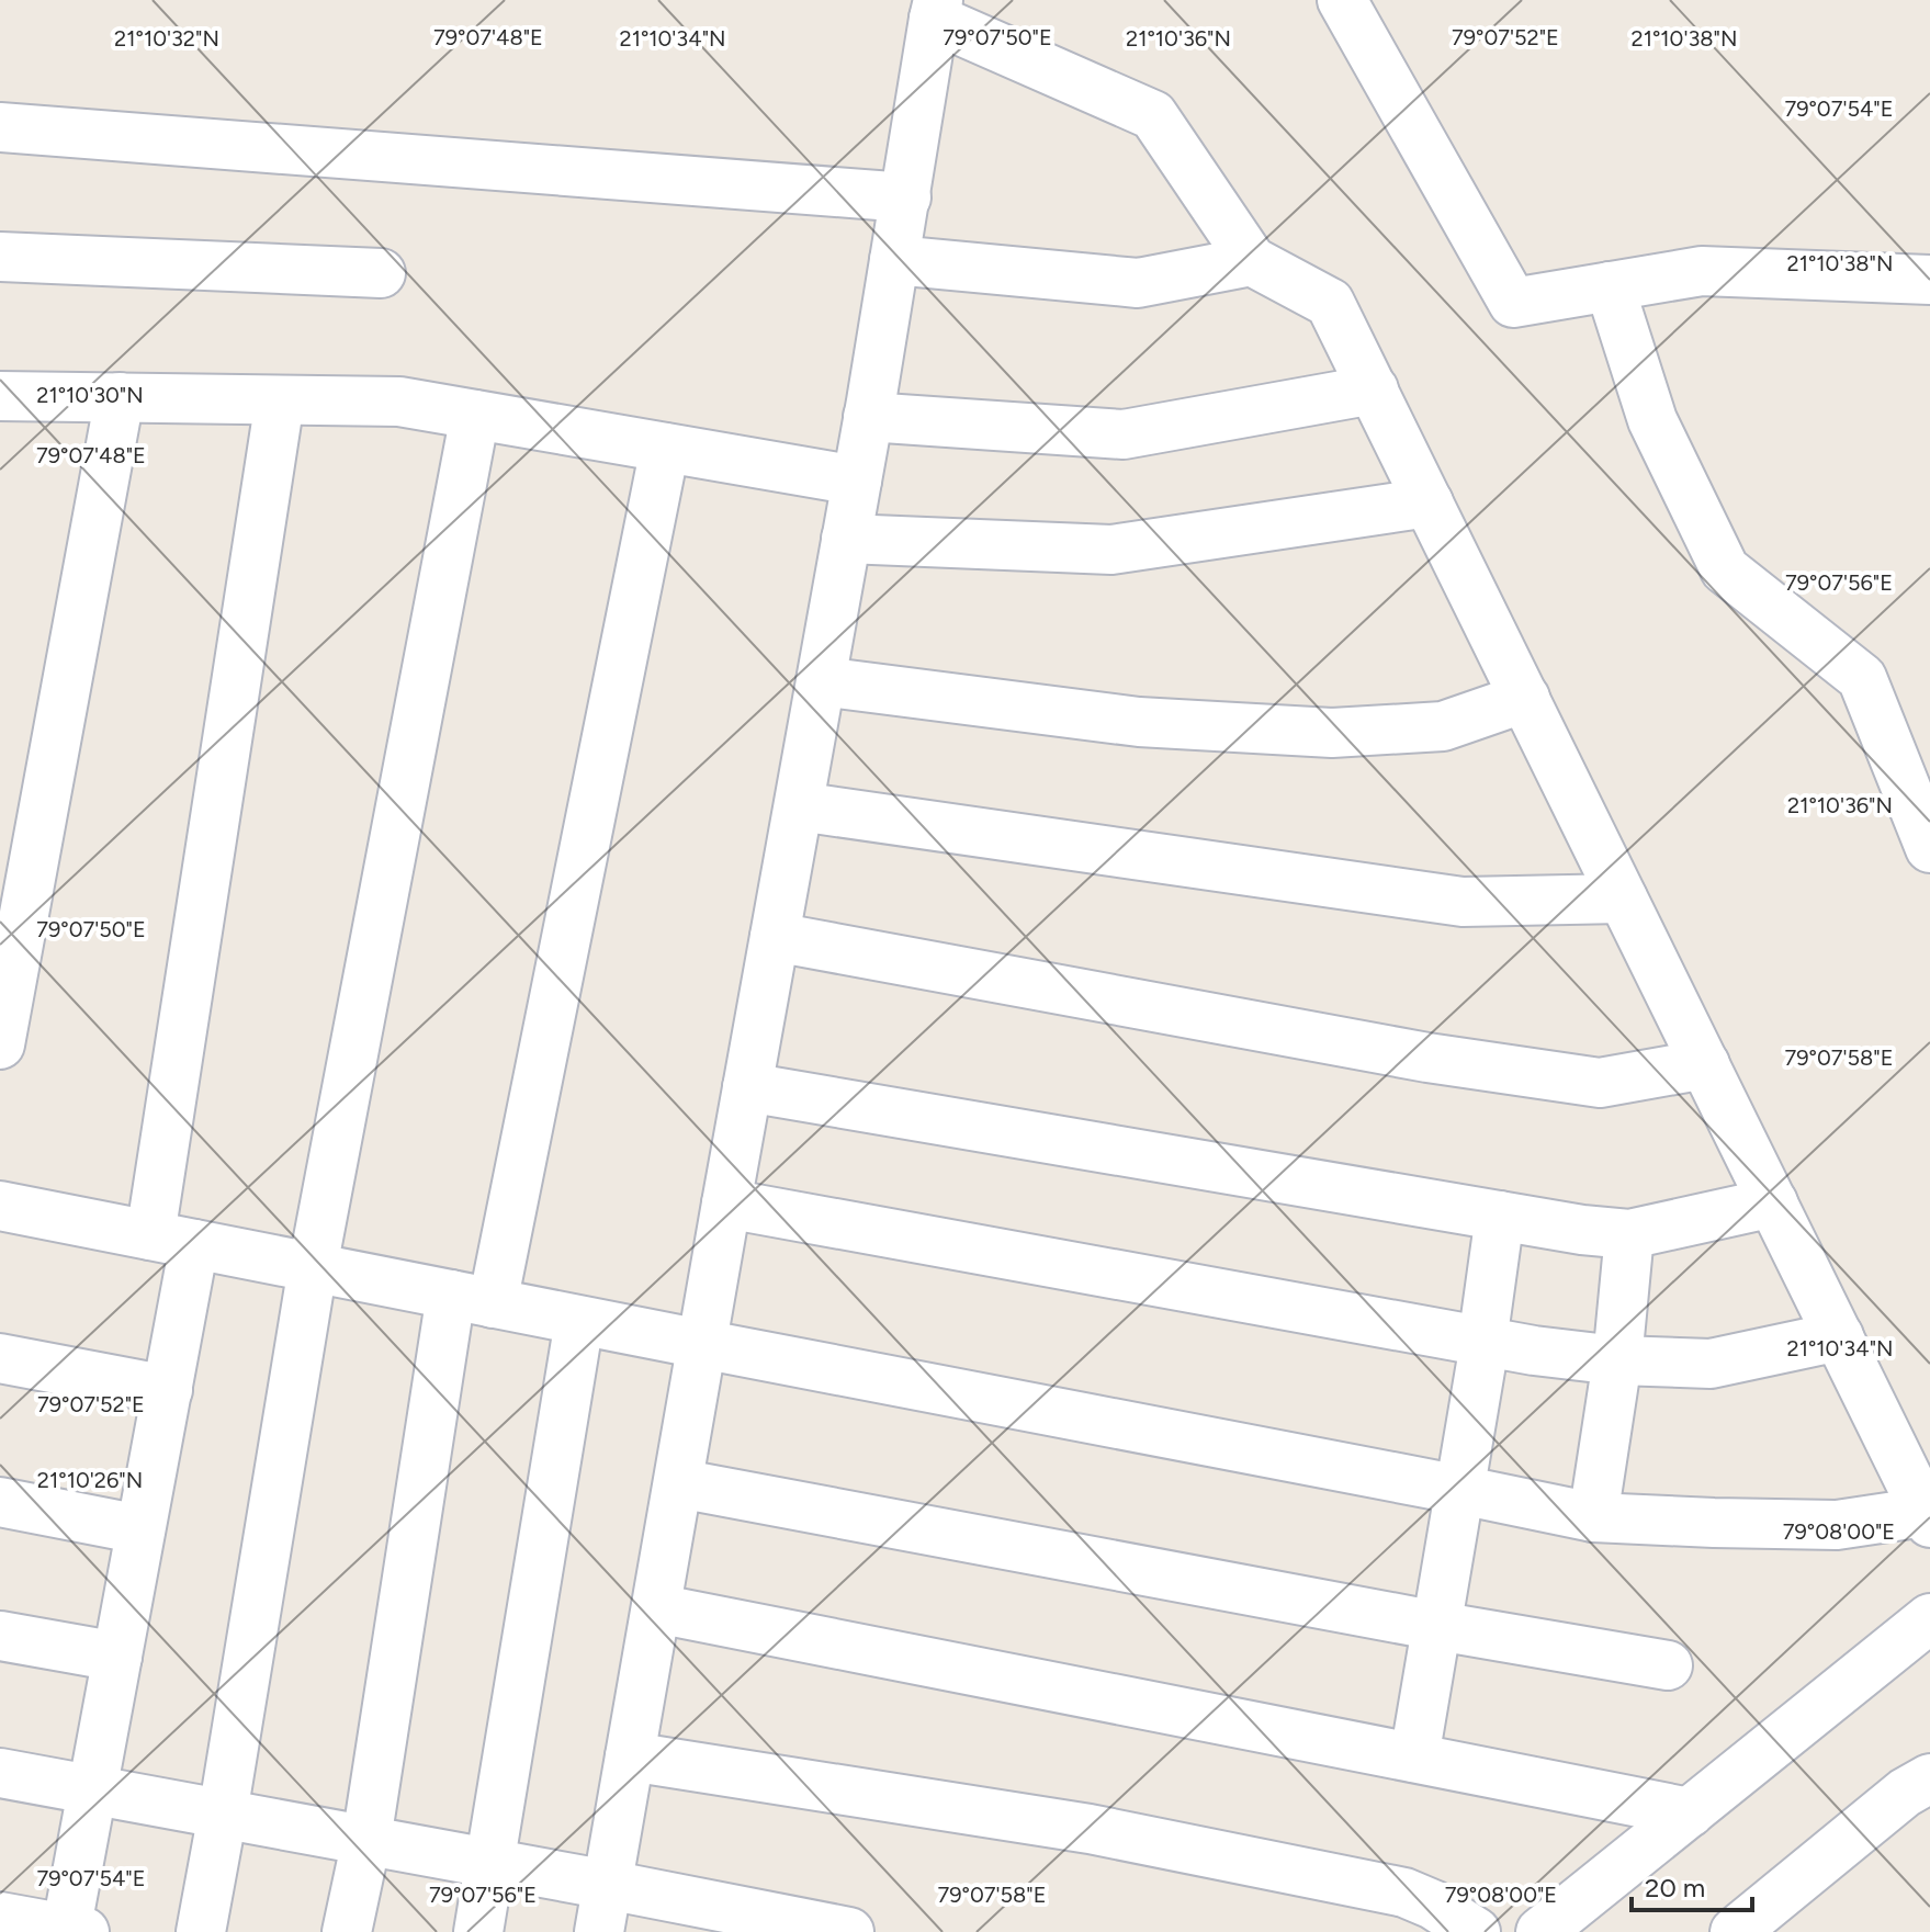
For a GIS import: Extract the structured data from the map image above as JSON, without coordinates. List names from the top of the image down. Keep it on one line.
{"scale_bar":"20 m","coordinates":["79°07'48\"E","79°07'50\"E","79°07'52\"E","21°10'32\"N","21°10'34\"N","21°10'36\"N","21°10'38\"N","79°07'54\"E","21°10'30\"N","79°07'56\"E","79°07'58\"E","21°10'26\"N","79°08'00\"E"]}
